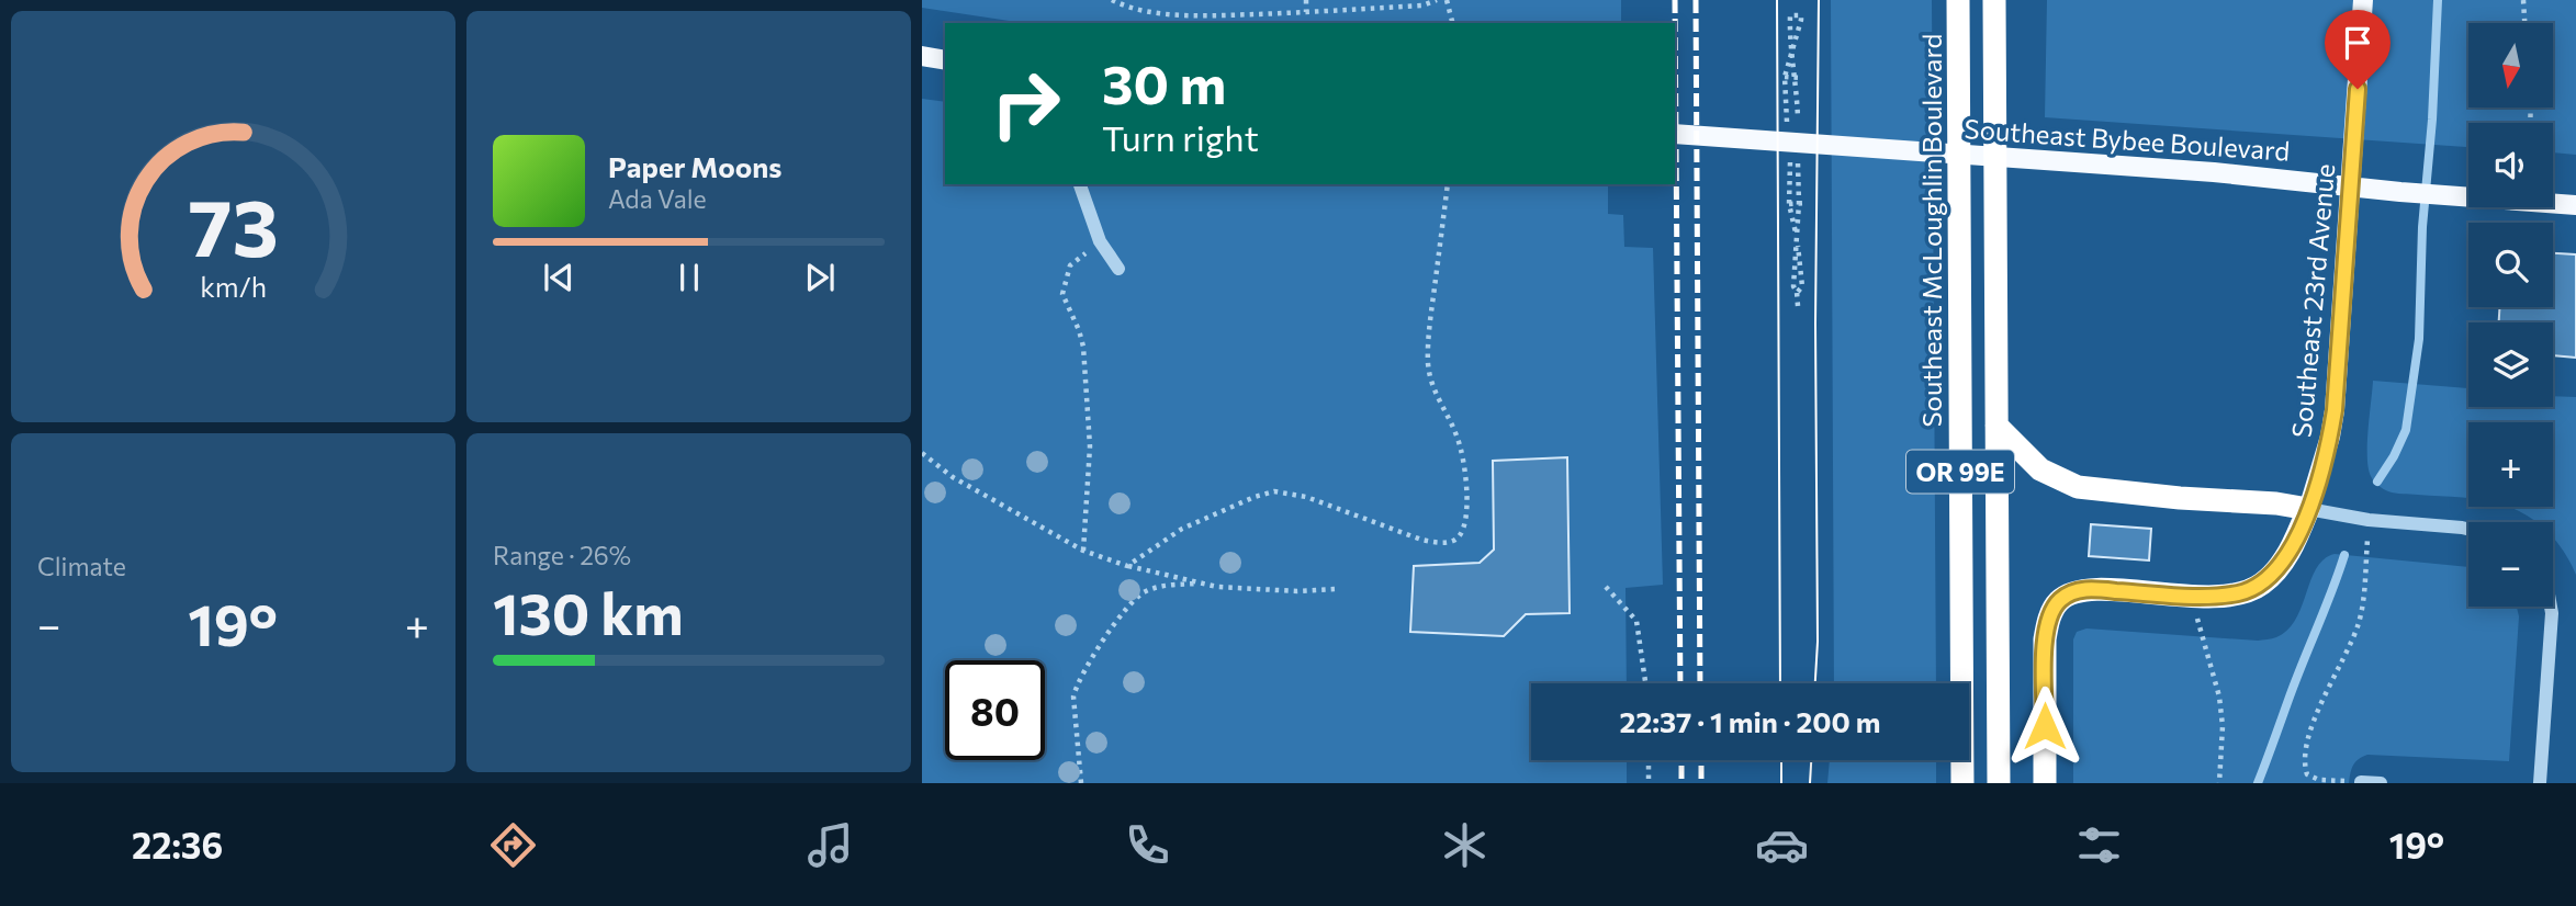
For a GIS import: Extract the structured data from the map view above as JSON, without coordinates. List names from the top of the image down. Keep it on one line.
{"streets":{"highway":["Southeast McLoughlin Boulevard","OR 99E"],"main road":["Southeast Bybee Boulevard","Southeast 23rd Avenue"]},"crossings":[["Southeast Bybee Boulevard","Southeast 23rd Avenue"]],"north":"bottom","page":{"map_buttons":["+","−"],"turn":["30 m","Turn right"],"song":["Paper Moons","Ada Vale"],"tile":["Climate",["Range · 26%","130 km"]],"heat":["−","19°","+"],"limit":"80","trip":"22:37 · 1 min · 200 m","tabs":["22:36","19°"],"gauge":["73","km/h"]}}
